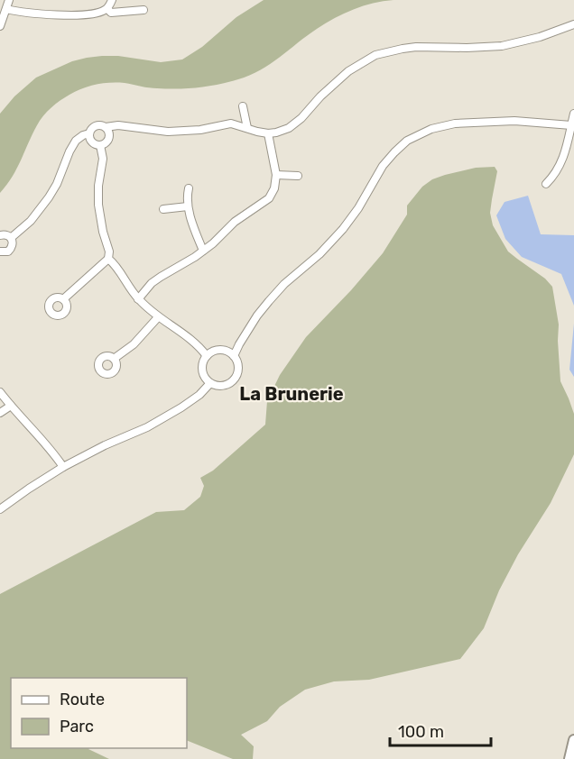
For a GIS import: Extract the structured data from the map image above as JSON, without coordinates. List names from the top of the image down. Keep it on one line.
{"districts":["La Brunerie"],"legend":["Route","Parc"],"scale_bar":"100 m"}
